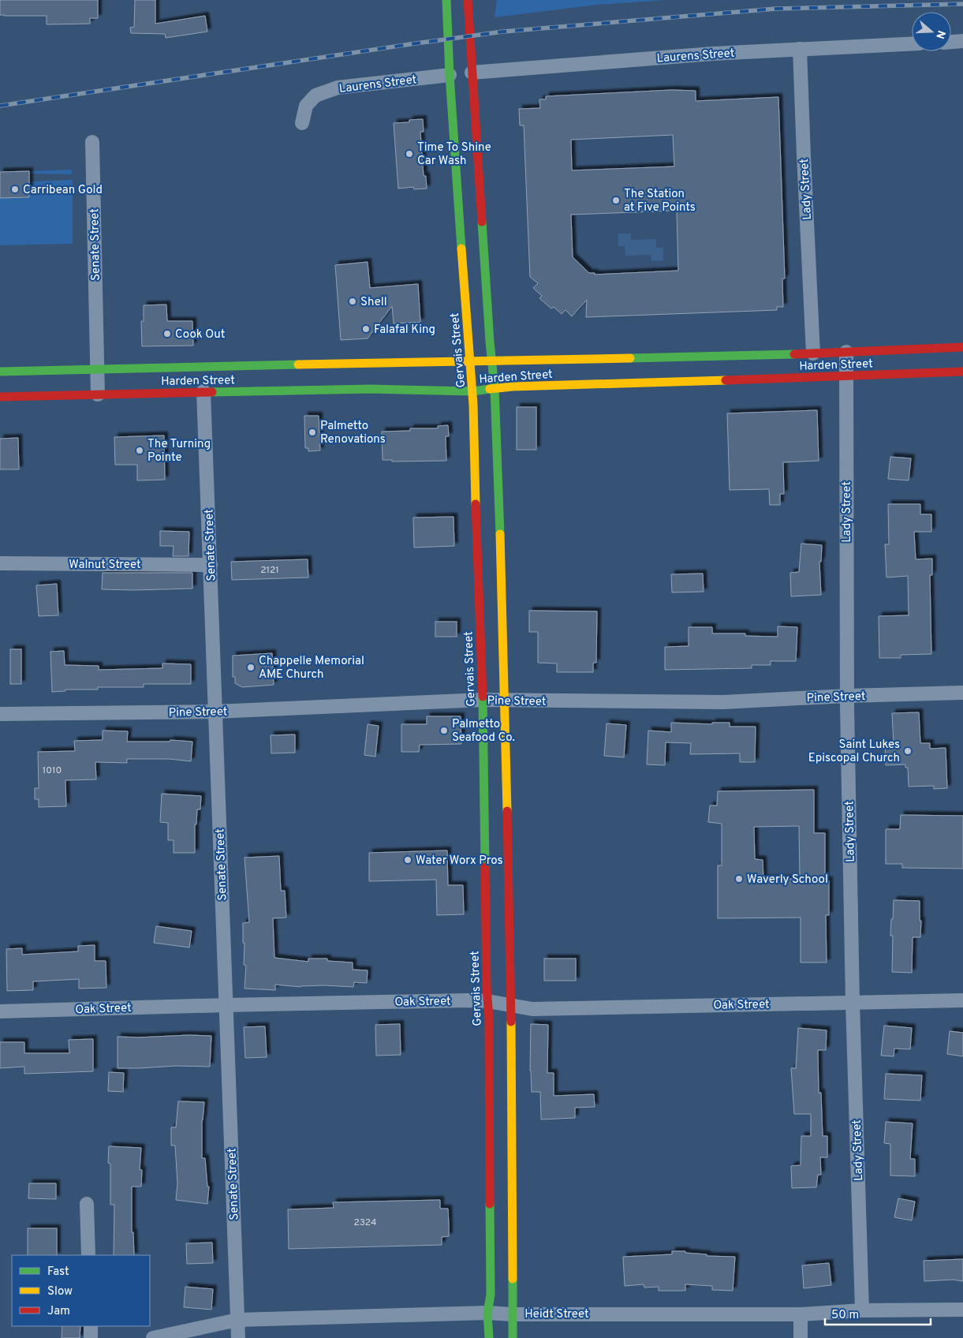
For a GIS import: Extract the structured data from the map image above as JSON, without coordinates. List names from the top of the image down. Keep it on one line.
{"streets":{"main road":["Gervais Street","Harden Street"],"street":["Laurens Street","Lady Street","Senate Street","Walnut Street","Pine Street","Oak Street","Heidt Street"]},"crossings":[["Laurens Street","Lady Street"],["Laurens Street","Gervais Street"],["Lady Street","Harden Street"],["Lady Street","Pine Street"],["Lady Street","Oak Street"],["Lady Street","Heidt Street"],["Senate Street","Harden Street"],["Senate Street","Walnut Street"],["Senate Street","Pine Street"],["Senate Street","Oak Street"],["Senate Street","Heidt Street"],["Gervais Street","Harden Street"],["Gervais Street","Pine Street"],["Gervais Street","Oak Street"],["Gervais Street","Heidt Street"]],"places":["Time To Shine Car Wash","Carribean Gold","The Station at Five Points","Shell","Falafal King","Cook Out","Palmetto Renovations","The Turning Pointe","Chappelle Memorial AME Church","Palmetto Seafood Co.","Saint Lukes Episcopal Church","Water Worx Pros","Waverly School"],"house_numbers":["2121","1010","2324"],"legend":["Fast","Slow","Jam"],"scale_bar":"50 m","north":"right"}
